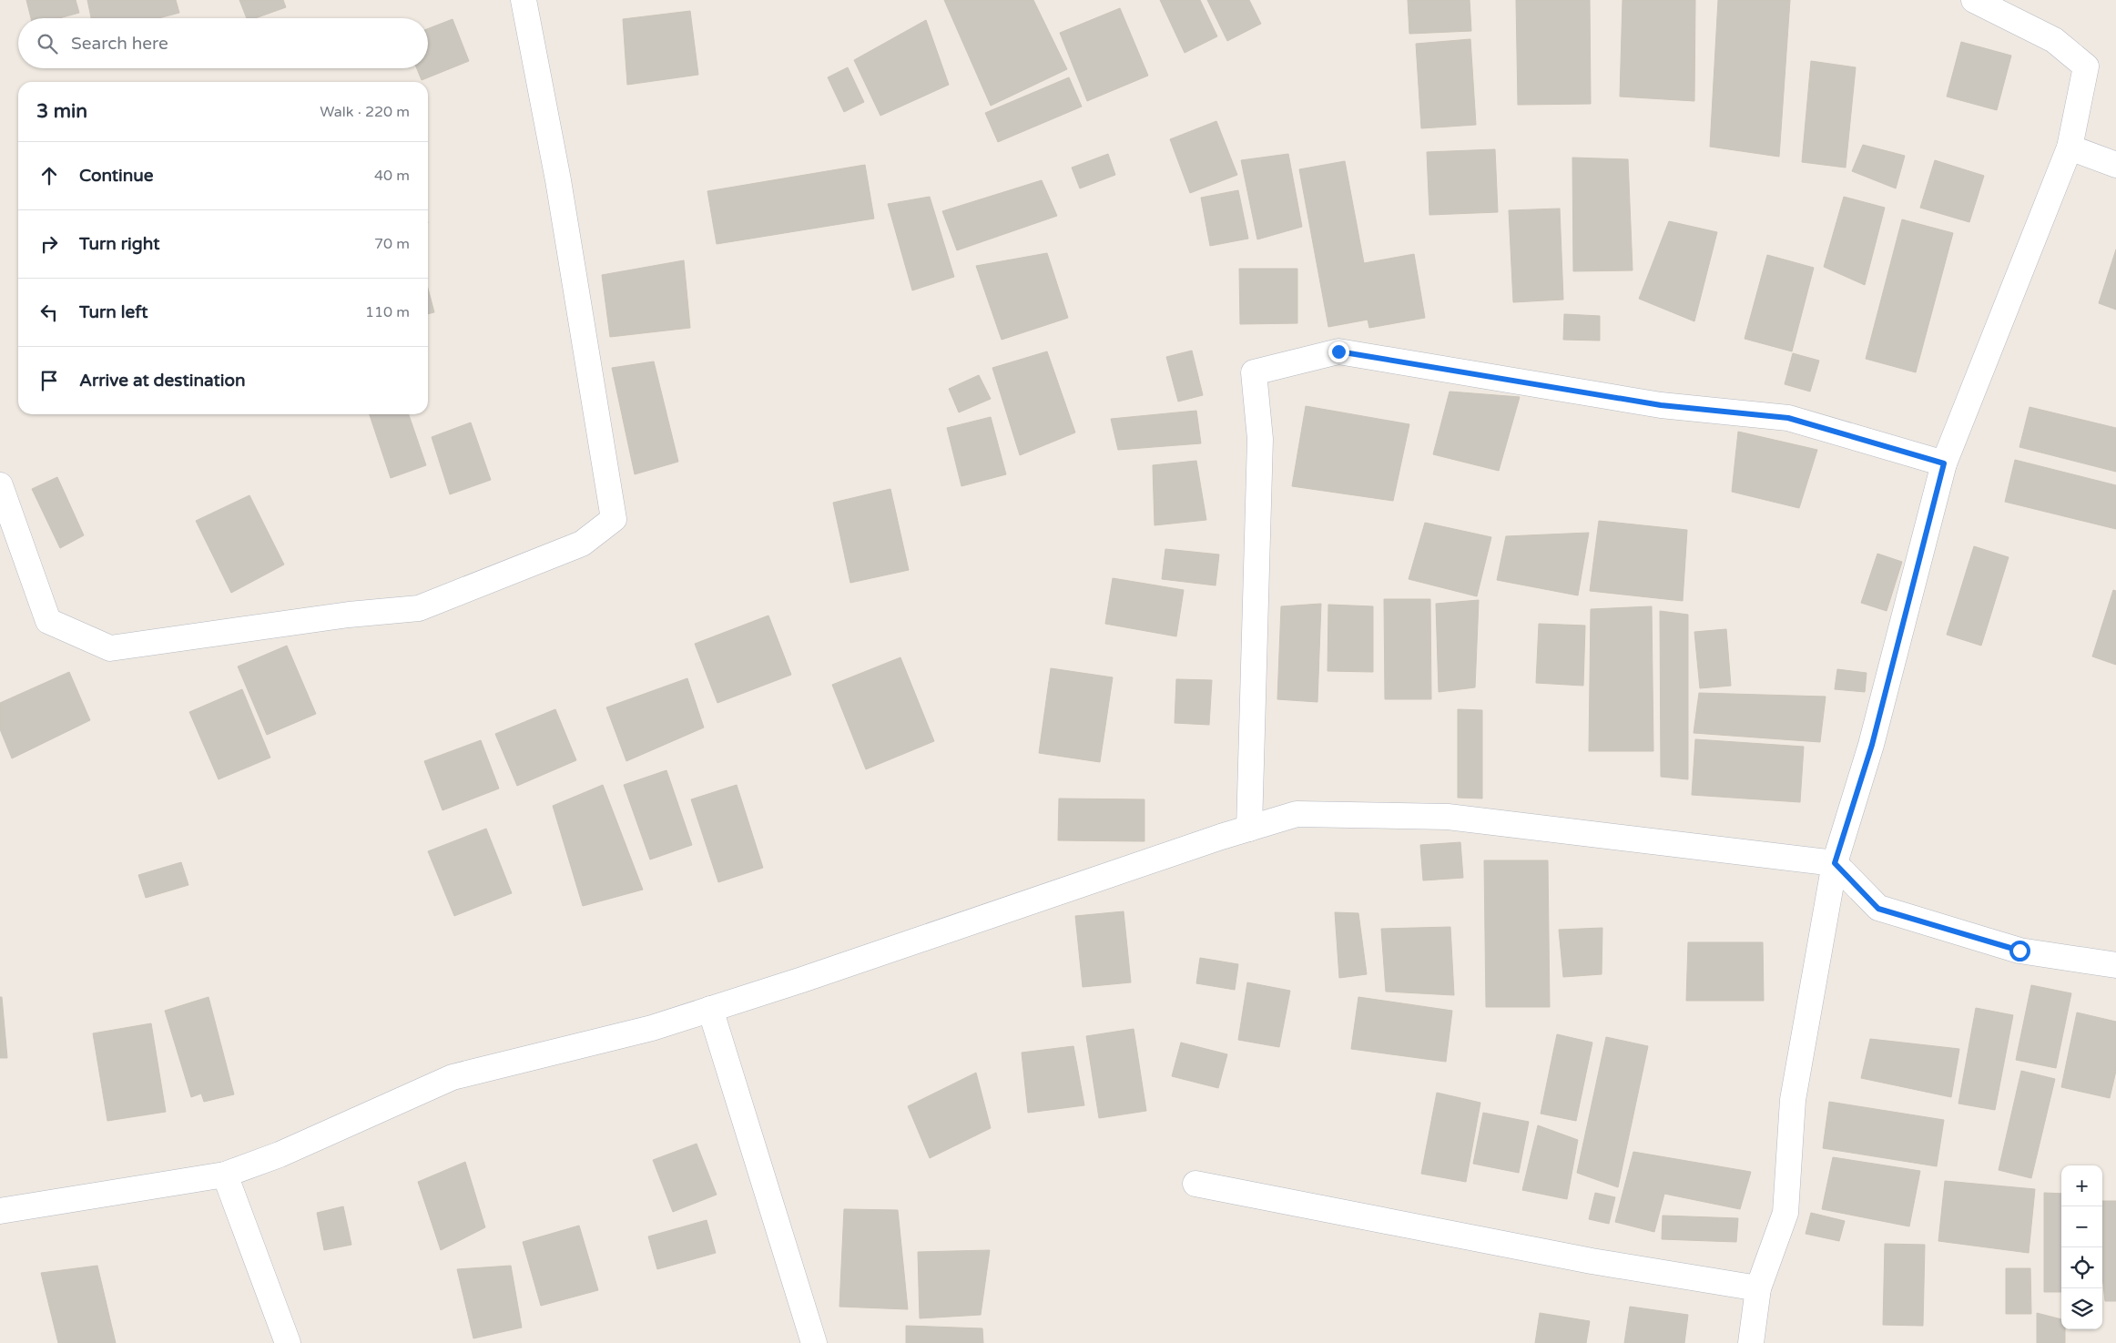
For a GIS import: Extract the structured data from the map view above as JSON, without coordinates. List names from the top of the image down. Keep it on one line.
{"page":{"search":"Search here","heading":["3 min","Walk · 220 m"],"list":[["Continue","40 m"],["Turn right","70 m"],["Turn left","110 m"],"Arrive at destination"],"map_buttons":["+","−"]}}
